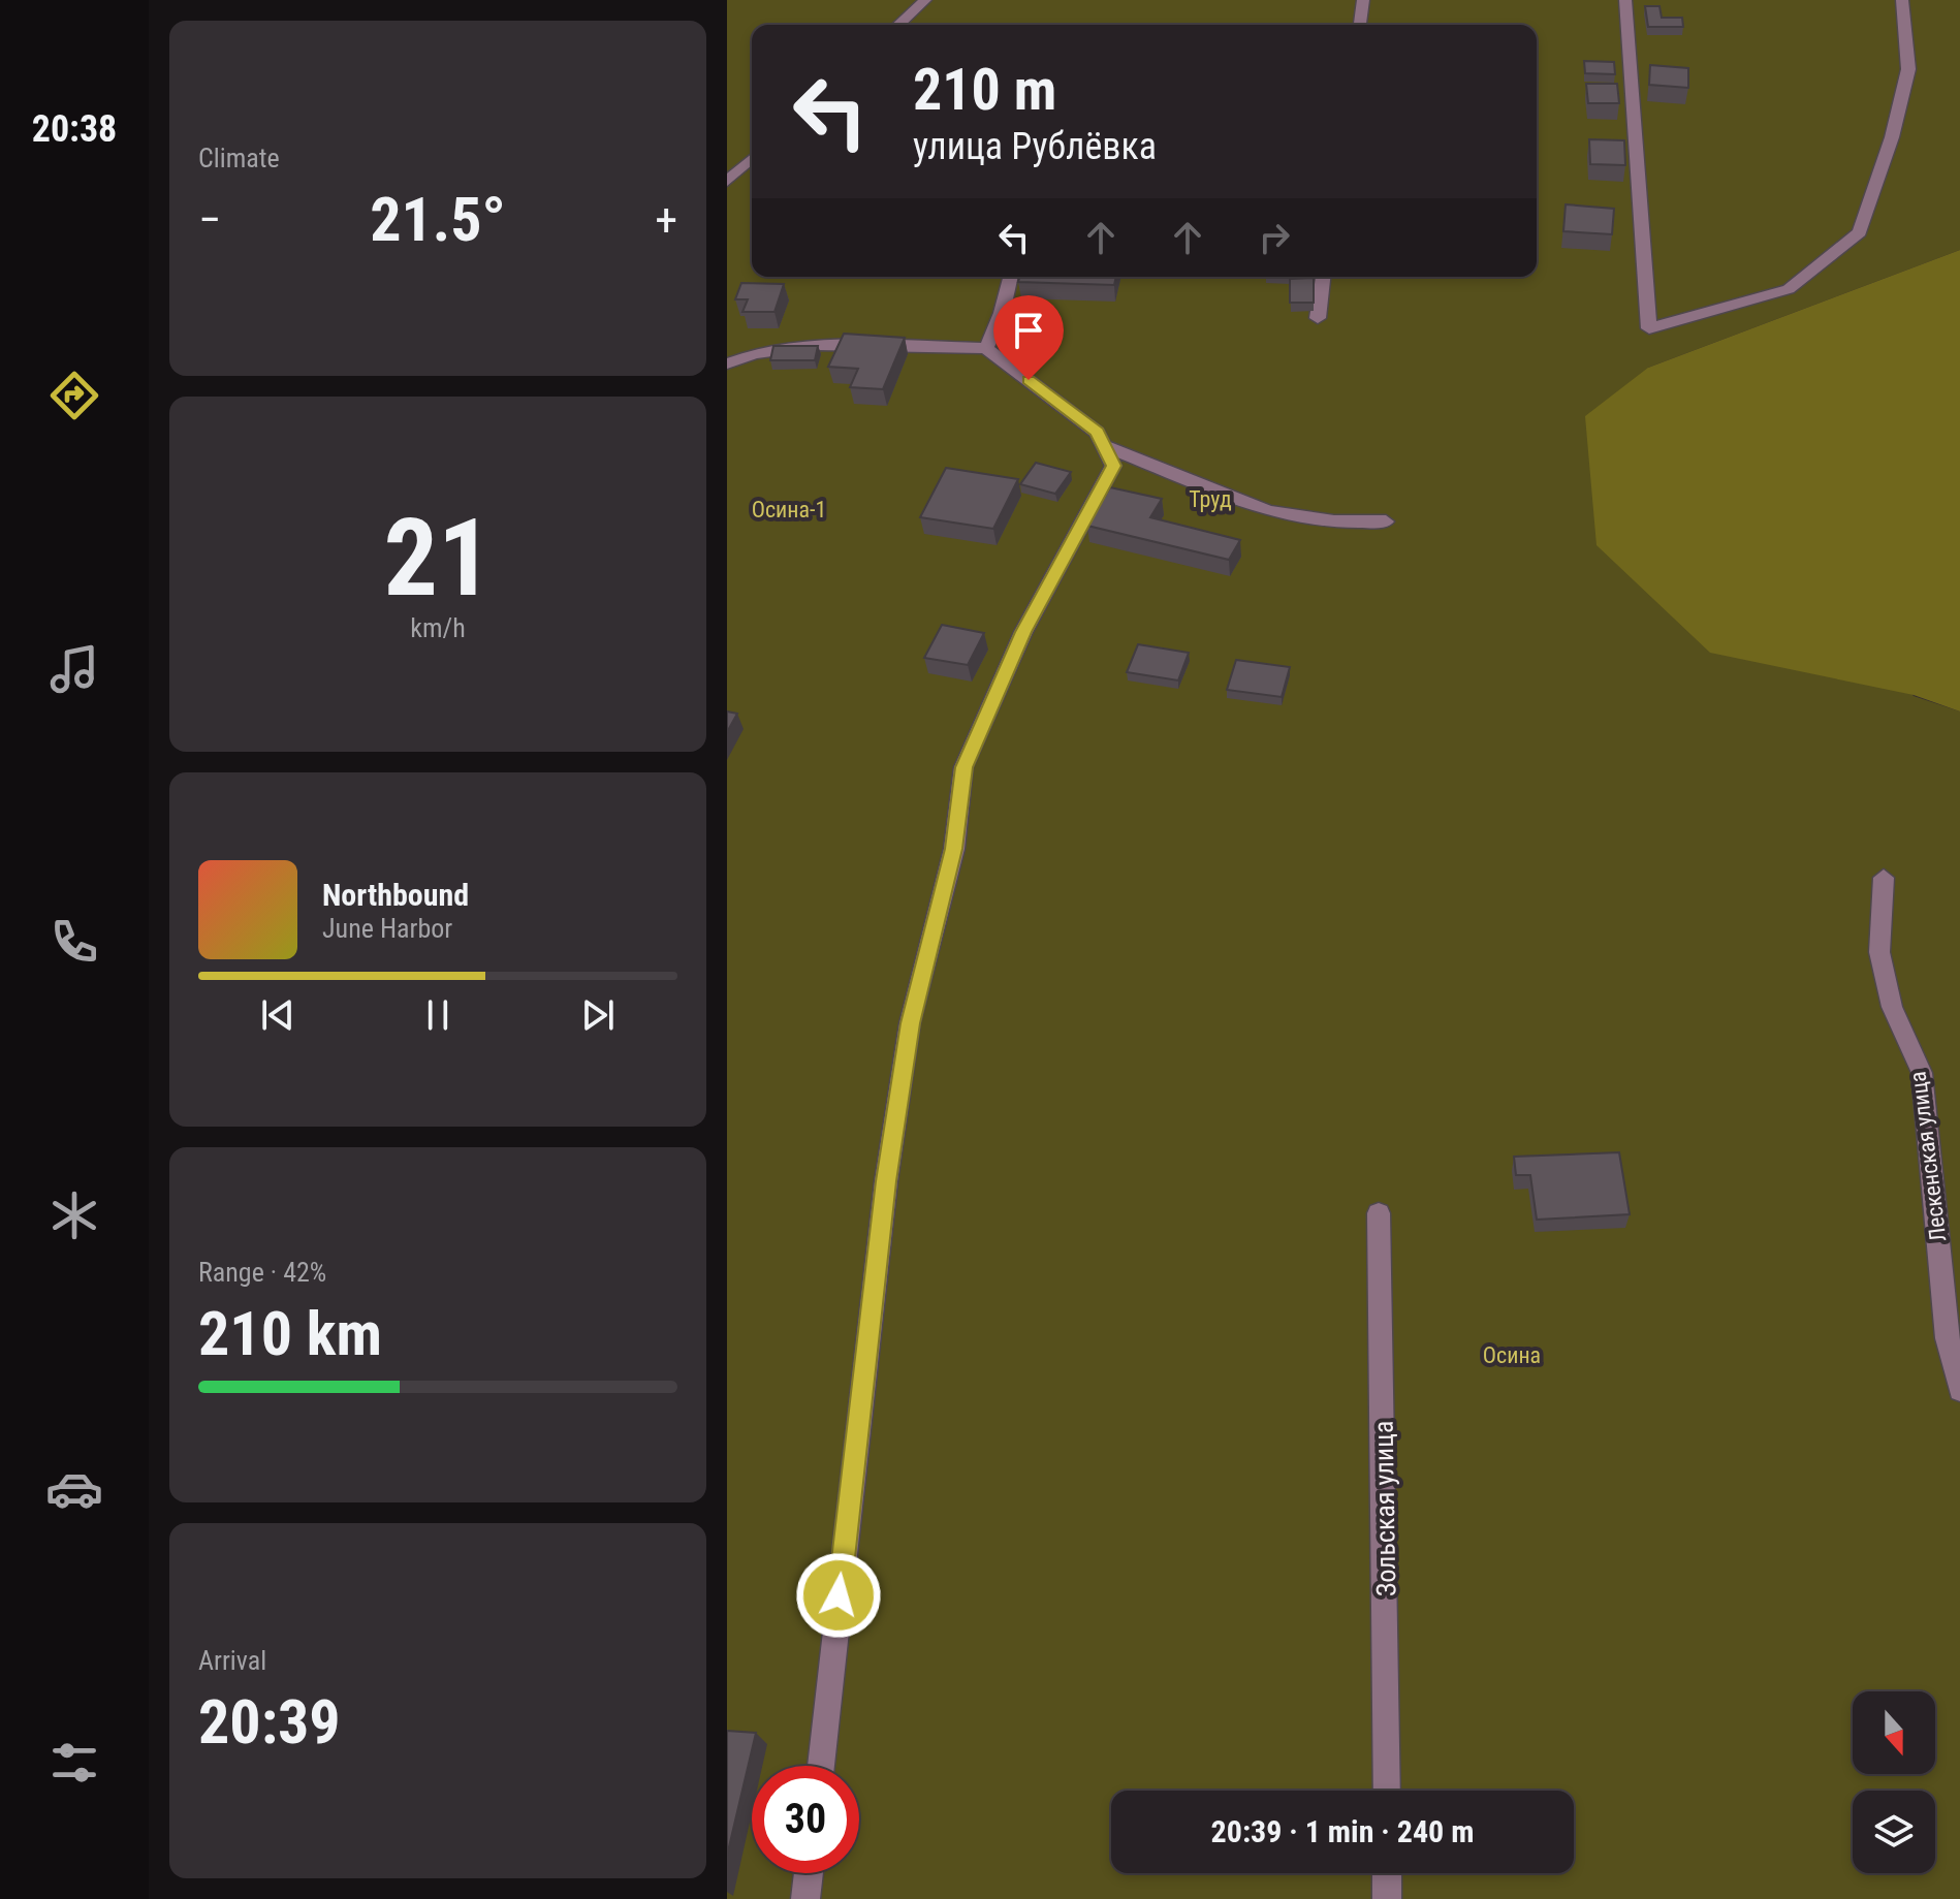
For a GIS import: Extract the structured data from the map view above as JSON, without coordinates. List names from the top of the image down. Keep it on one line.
{"streets":{"street":["Лескенская улица","Зольская улица"]},"parks":["Труд","Осина-1","Осина"],"north":"bottom","page":{"tabs":"20:38","tile":["Climate",["21","km/h"],["Range · 42%","210 km"],["Arrival","20:39"]],"turn":["210 m","улица Рублёвка"],"heat":["−","21.5°","+"],"song":["Northbound","June Harbor"],"limit":"30","trip":"20:39 · 1 min · 240 m"}}
